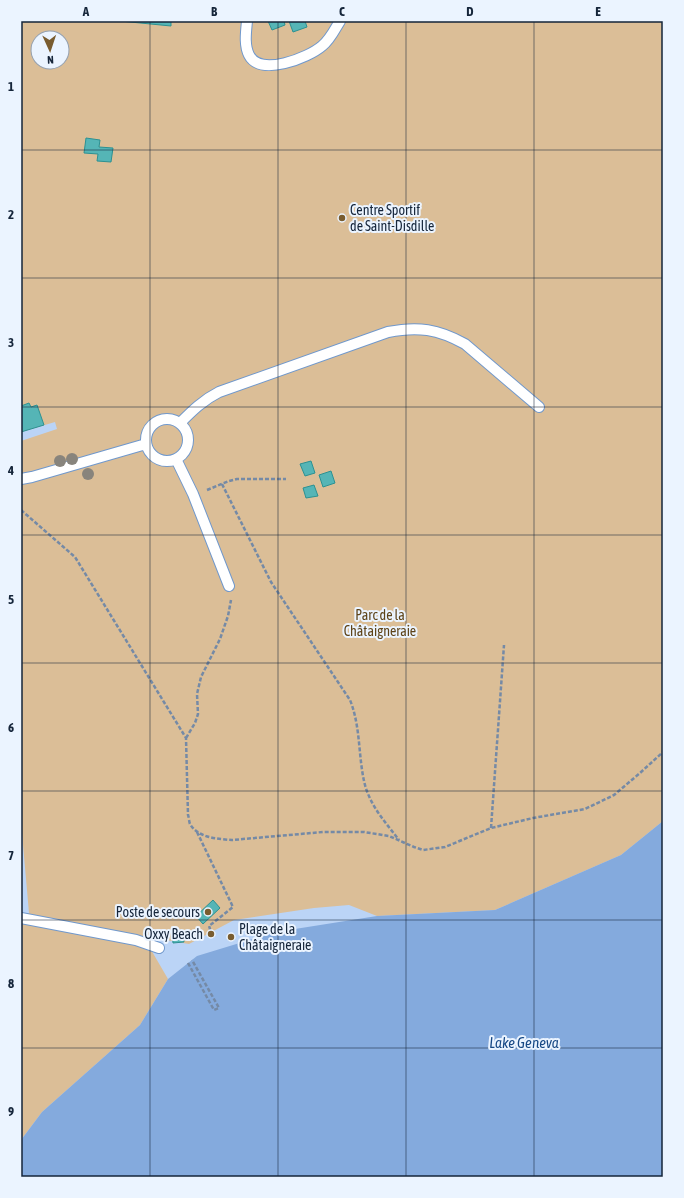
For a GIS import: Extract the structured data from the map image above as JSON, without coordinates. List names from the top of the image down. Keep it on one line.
{"water":["Lake Geneva"],"parks":["Parc de la Châtaigneraie"],"places":["Centre Sportif de Saint-Disdille","Poste de secours","Oxxy Beach","Plage de la Châtaigneraie"],"north":"bottom","grid":{"columns":["A","B","C","D","E"],"rows":["1","2","3","4","5","6","7","8","9"]}}
